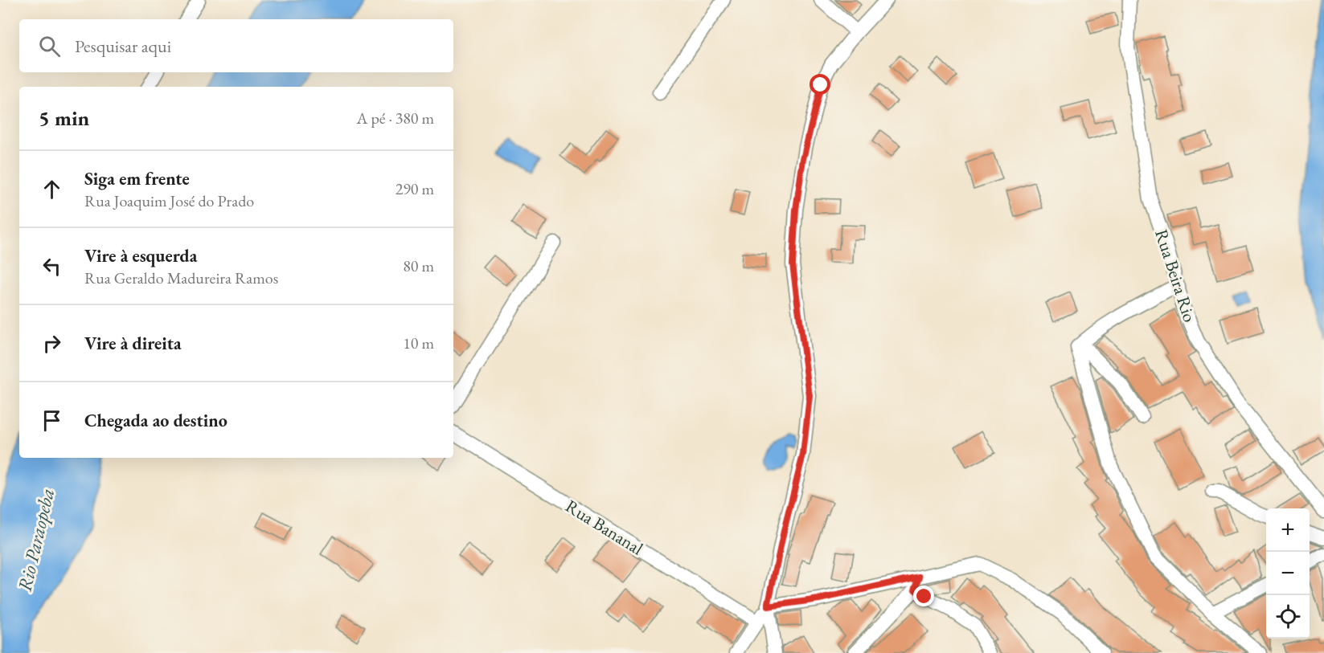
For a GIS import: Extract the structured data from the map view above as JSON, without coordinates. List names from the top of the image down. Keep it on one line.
{"streets":{"street":["Rua Beira Rio","Rua Bananal"]},"water":["Rio Paraopeba"],"page":{"search":"Pesquisar aqui","heading":["5 min","A pé · 380 m"],"list":[["Siga em frente","Rua Joaquim José do Prado","290 m"],["Vire à esquerda","Rua Geraldo Madureira Ramos","80 m"],["Vire à direita","10 m"],"Chegada ao destino"],"map_buttons":["+","−"]}}
